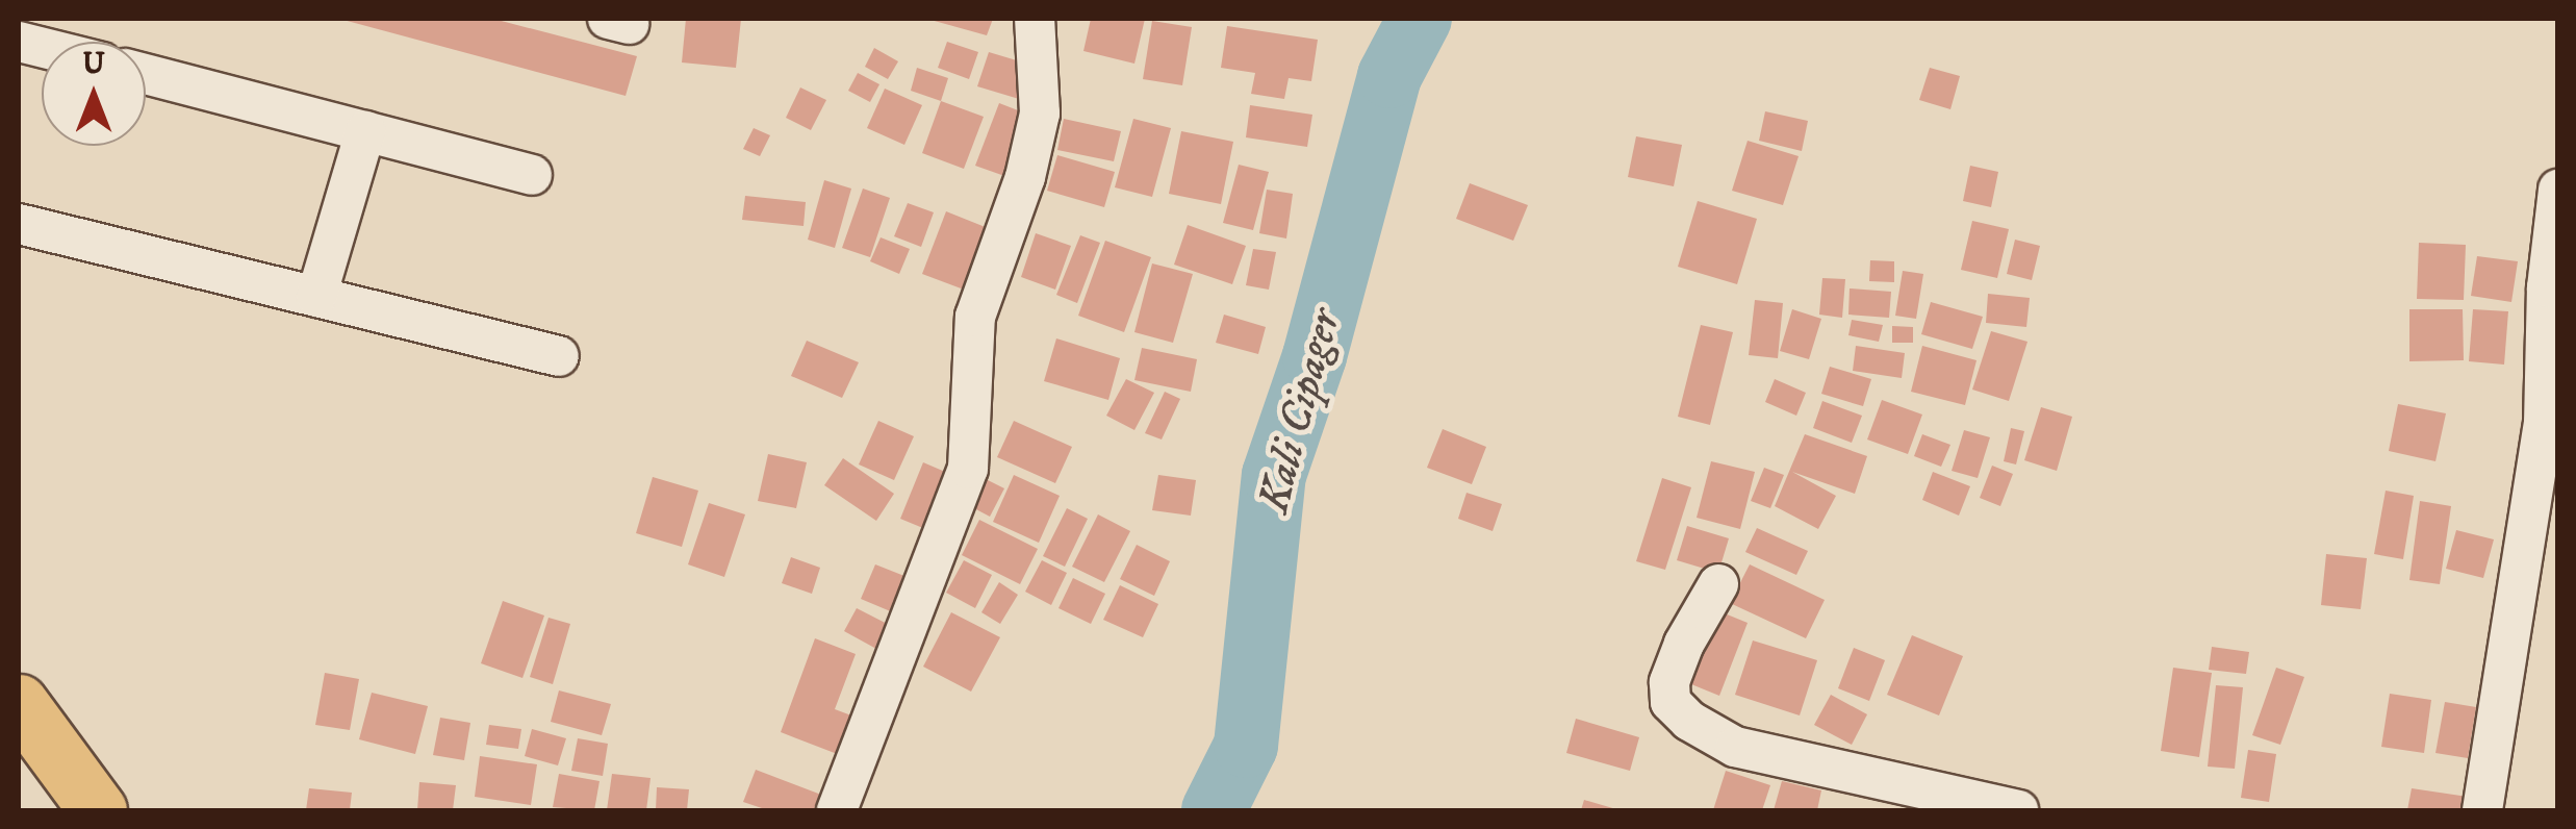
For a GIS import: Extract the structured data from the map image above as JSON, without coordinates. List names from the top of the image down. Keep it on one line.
{"water":["Kali Cipager"],"north":"top"}
